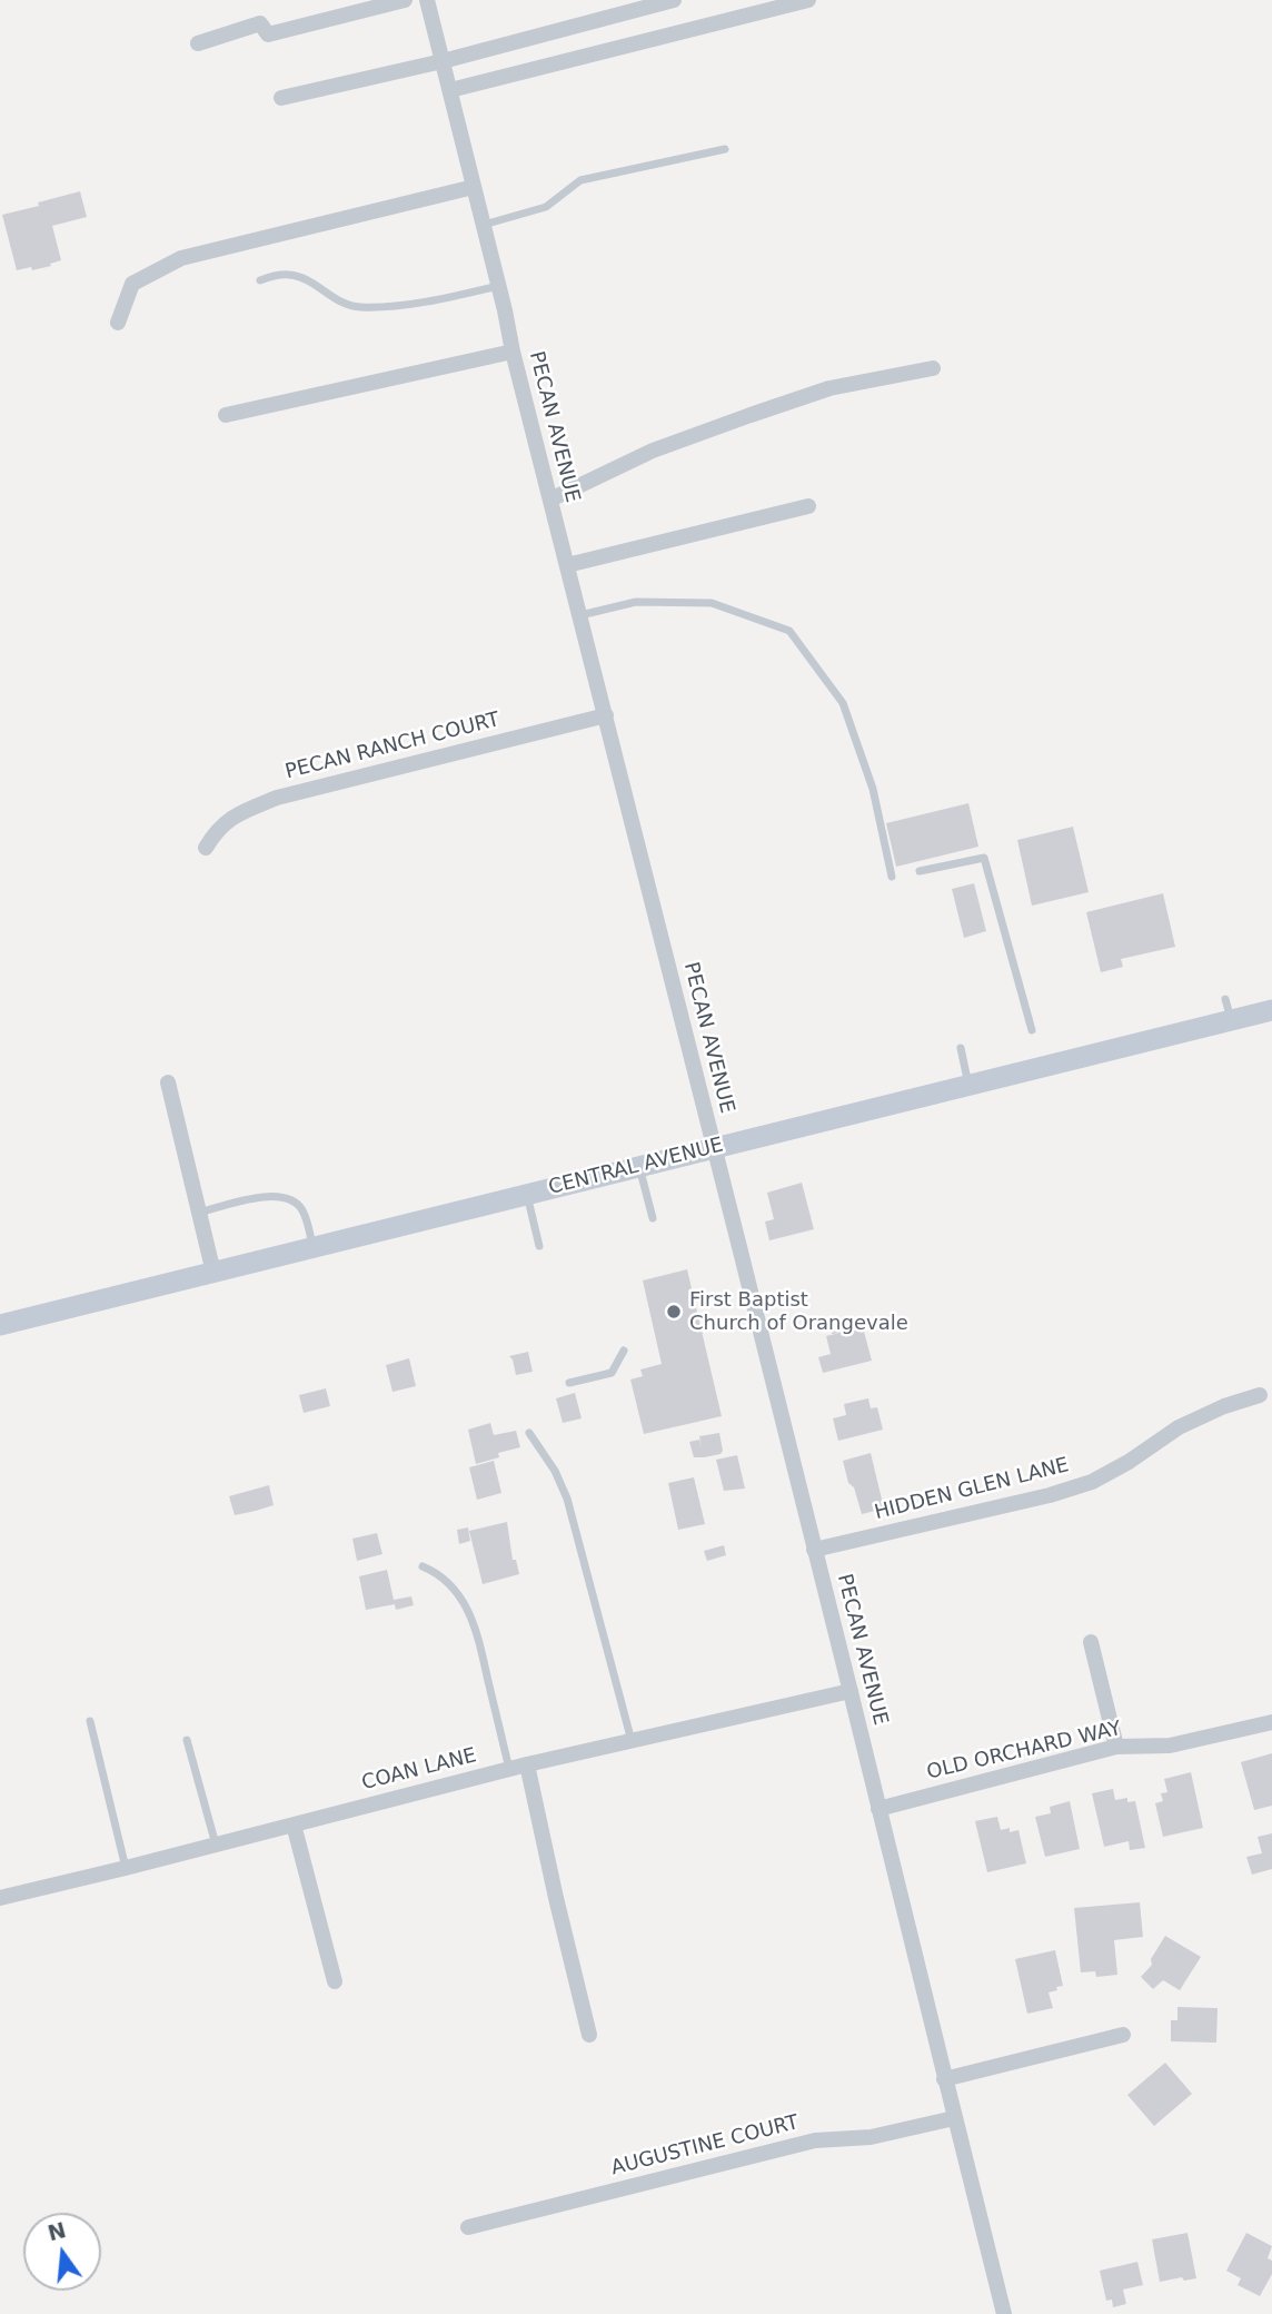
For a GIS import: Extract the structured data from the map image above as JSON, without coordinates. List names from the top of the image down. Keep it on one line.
{"streets":{"street":["PECAN AVENUE","PECAN RANCH COURT","CENTRAL AVENUE","HIDDEN GLEN LANE","OLD ORCHARD WAY","COAN LANE","AUGUSTINE COURT"]},"crossings":[["PECAN AVENUE","PECAN RANCH COURT"],["PECAN AVENUE","CENTRAL AVENUE"],["PECAN AVENUE","HIDDEN GLEN LANE"],["PECAN AVENUE","OLD ORCHARD WAY"],["PECAN AVENUE","COAN LANE"],["PECAN AVENUE","AUGUSTINE COURT"]],"places":["First Baptist Church of Orangevale"],"north":"top"}
